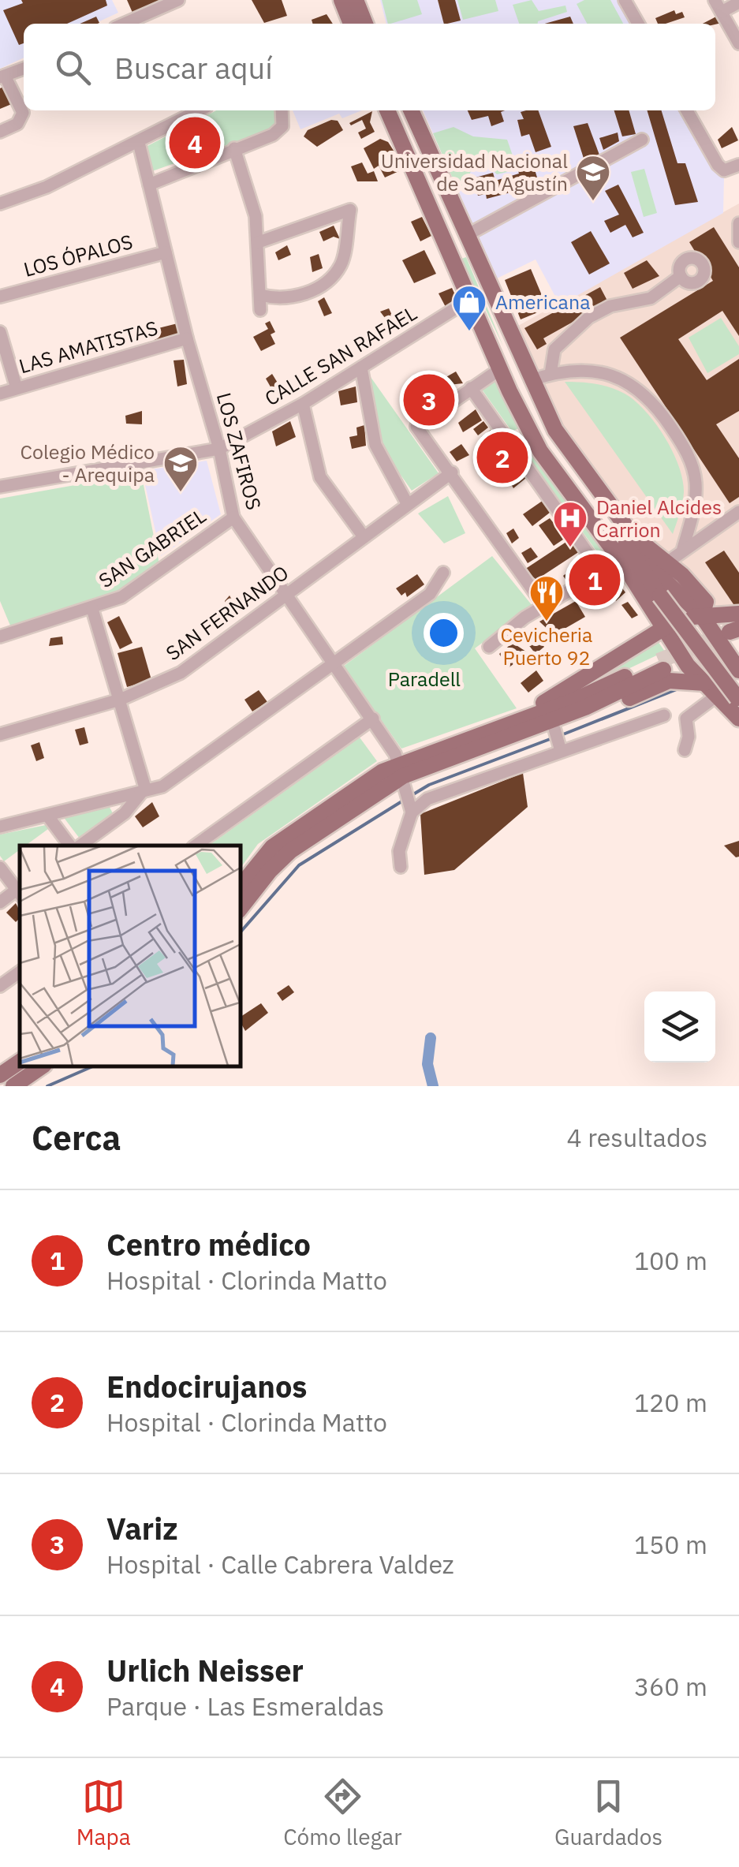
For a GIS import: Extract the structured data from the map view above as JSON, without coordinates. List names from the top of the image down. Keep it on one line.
{"streets":{"street":["LOS ÓPALOS","LAS AMATISTAS","CALLE SAN RAFAEL","LOS ZAFIROS","SAN GABRIEL","SAN FERNANDO"]},"crossings":[["LOS ÓPALOS","LOS ZAFIROS"],["LAS AMATISTAS","LOS ZAFIROS"],["CALLE SAN RAFAEL","LOS ZAFIROS"],["LOS ZAFIROS","SAN GABRIEL"],["LOS ZAFIROS","SAN FERNANDO"]],"parks":["Paradell"],"places":{"school or university":["Universidad Nacional de San Agustín","Colegio Médico - Arequipa"],"shop":["Americana"],"hospital":["Daniel Alcides Carrion"],"restaurant":["Cevicheria Puerto 92"]},"page":{"search":"Buscar aquí","pins":["4","3","2","1"],"heading":["Cerca","4 resultados"],"list":[{"mark":"1","name":"Centro médico","note":"Hospital · Clorinda Matto","value":"100 m"},{"mark":"2","name":"Endocirujanos","note":"Hospital · Clorinda Matto","value":"120 m"},{"mark":"3","name":"Variz","note":"Hospital · Calle Cabrera Valdez","value":"150 m"},{"mark":"4","name":"Urlich Neisser","note":"Parque · Las Esmeraldas","value":"360 m"}],"nav":["Mapa","Cómo llegar","Guardados"]}}
